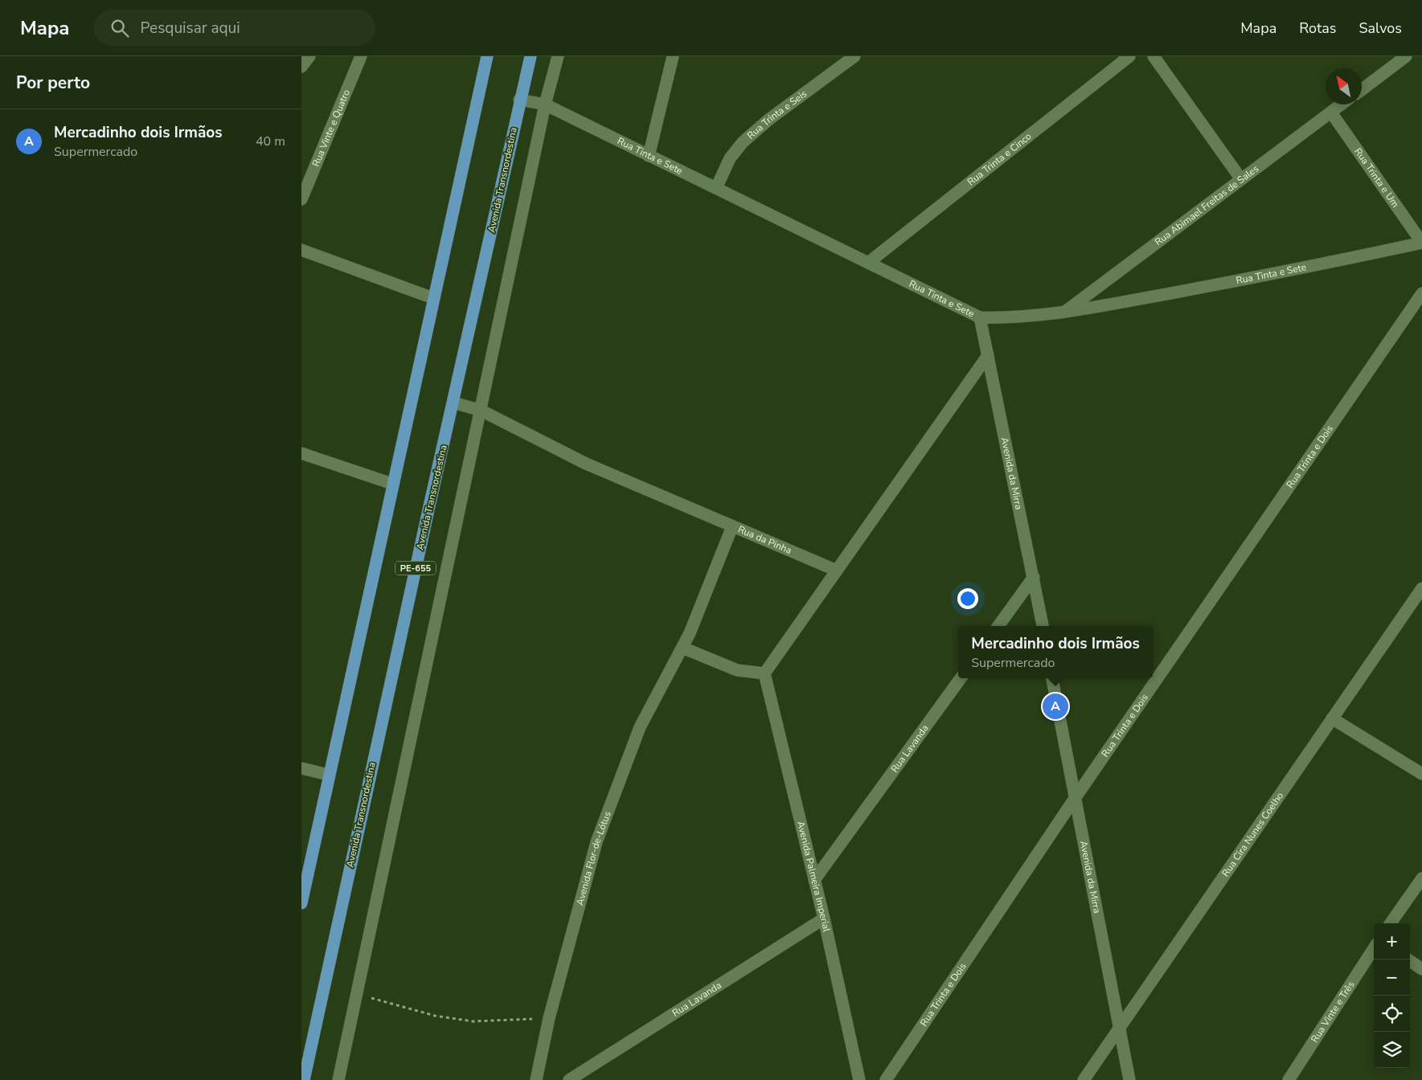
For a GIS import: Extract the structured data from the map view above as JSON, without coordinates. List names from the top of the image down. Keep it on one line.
{"streets":{"main road":["Avenida Transnordestina","PE-655"],"street":["Rua Trinta e Seis","Rua Vinte e Quatro","Rua Tinta e Sete","Rua Trinta e Cinco","Rua Trinta e Um","Rua Abimael Freitas de Sales","Rua Trinta e Dois","Avenida da Mirra","Rua da Pinha","Rua Lavanda","Rua Cira Nunes Coelho","Avenida Flor-de-Lótus","Avenida Palmeira Imperial","Rua Vinte e Três"]},"crossings":[["Rua Trinta e Seis","Rua Tinta e Sete"],["Rua Tinta e Sete","Rua Trinta e Cinco"],["Rua Tinta e Sete","Rua Trinta e Um"],["Rua Tinta e Sete","Avenida Transnordestina"],["Rua Tinta e Sete","Rua Abimael Freitas de Sales"],["Rua Tinta e Sete","Avenida da Mirra"],["Rua Trinta e Um","Rua Abimael Freitas de Sales"],["Avenida Transnordestina","Rua da Pinha"],["Rua Trinta e Dois","Avenida da Mirra"],["Avenida da Mirra","Rua Cira Nunes Coelho"],["Rua da Pinha","Avenida Flor-de-Lótus"],["Rua Lavanda","Avenida Palmeira Imperial"]],"north":"top left","page":{"header":"Mapa","search":"Pesquisar aqui","nav":["Mapa","Rotas","Salvos"],"heading":"Por perto","list":[{"mark":"A","name":"Mercadinho dois Irmãos","note":"Supermercado","value":"40 m"}],"popup":["Mercadinho dois Irmãos","Supermercado"],"pins":"A","map_buttons":["+","−"]}}
